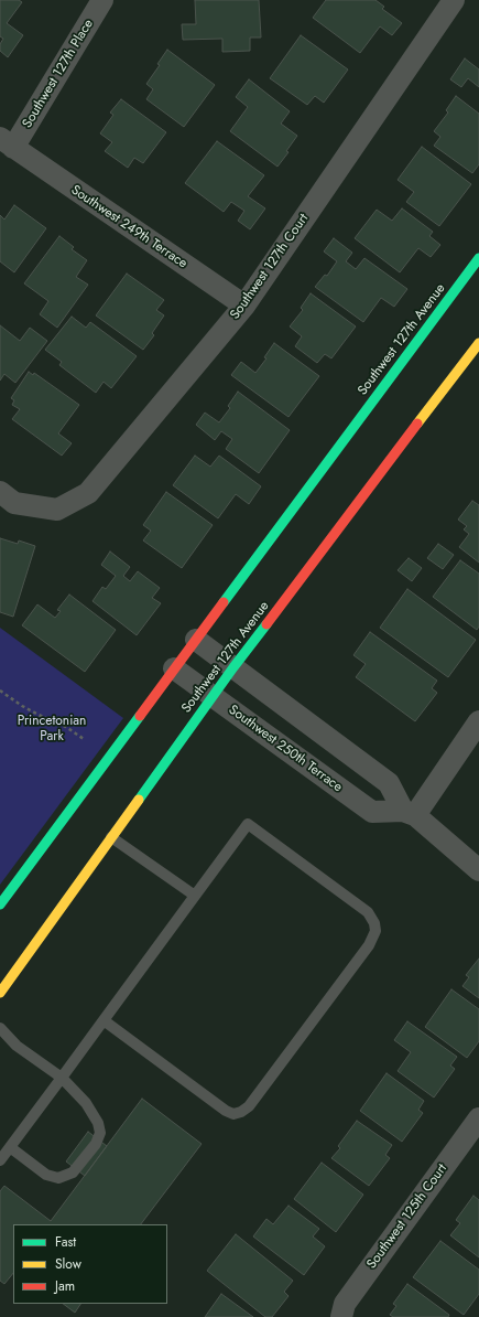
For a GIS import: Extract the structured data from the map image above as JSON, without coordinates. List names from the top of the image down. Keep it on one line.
{"streets":{"street":["Southwest 127th Place","Southwest 249th Terrace","Southwest 127th Court","Southwest 127th Avenue","Southwest 250th Terrace","Southwest 125th Court"]},"crossings":[["Southwest 127th Place","Southwest 249th Terrace"],["Southwest 249th Terrace","Southwest 127th Court"],["Southwest 127th Avenue","Southwest 250th Terrace"]],"parks":["Princetonian Park"],"legend":["Fast","Slow","Jam"]}
